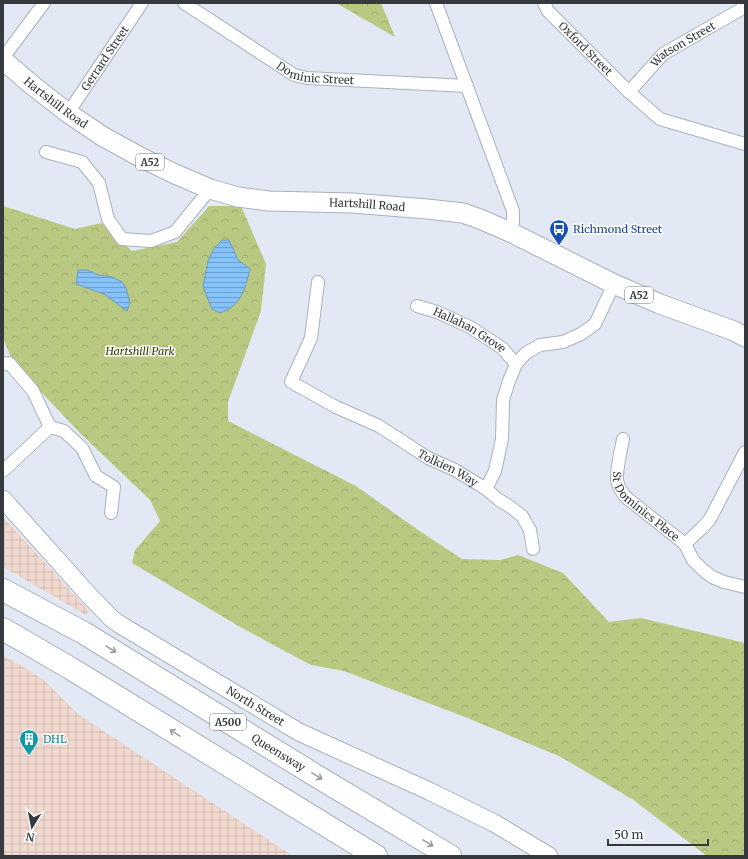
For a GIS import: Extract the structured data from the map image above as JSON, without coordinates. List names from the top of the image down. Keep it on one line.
{"streets":{"highway":["A500","Queensway"],"main road":["Hartshill Road","A52"],"street":["Watson Street","Oxford Street","Gerrard Street","Dominic Street","Hallahan Grove","Tolkien Way","St Dominics Place","North Street"]},"crossings":[["Watson Street","Oxford Street"],["Gerrard Street","Hartshill Road"],["Hartshill Road","Tolkien Way"],["Hallahan Grove","Tolkien Way"]],"parks":["Hartshill Park"],"places":{"bus stop":["Richmond Street"],"building":["DHL"]},"scale_bar":"50 m","north":"bottom"}
